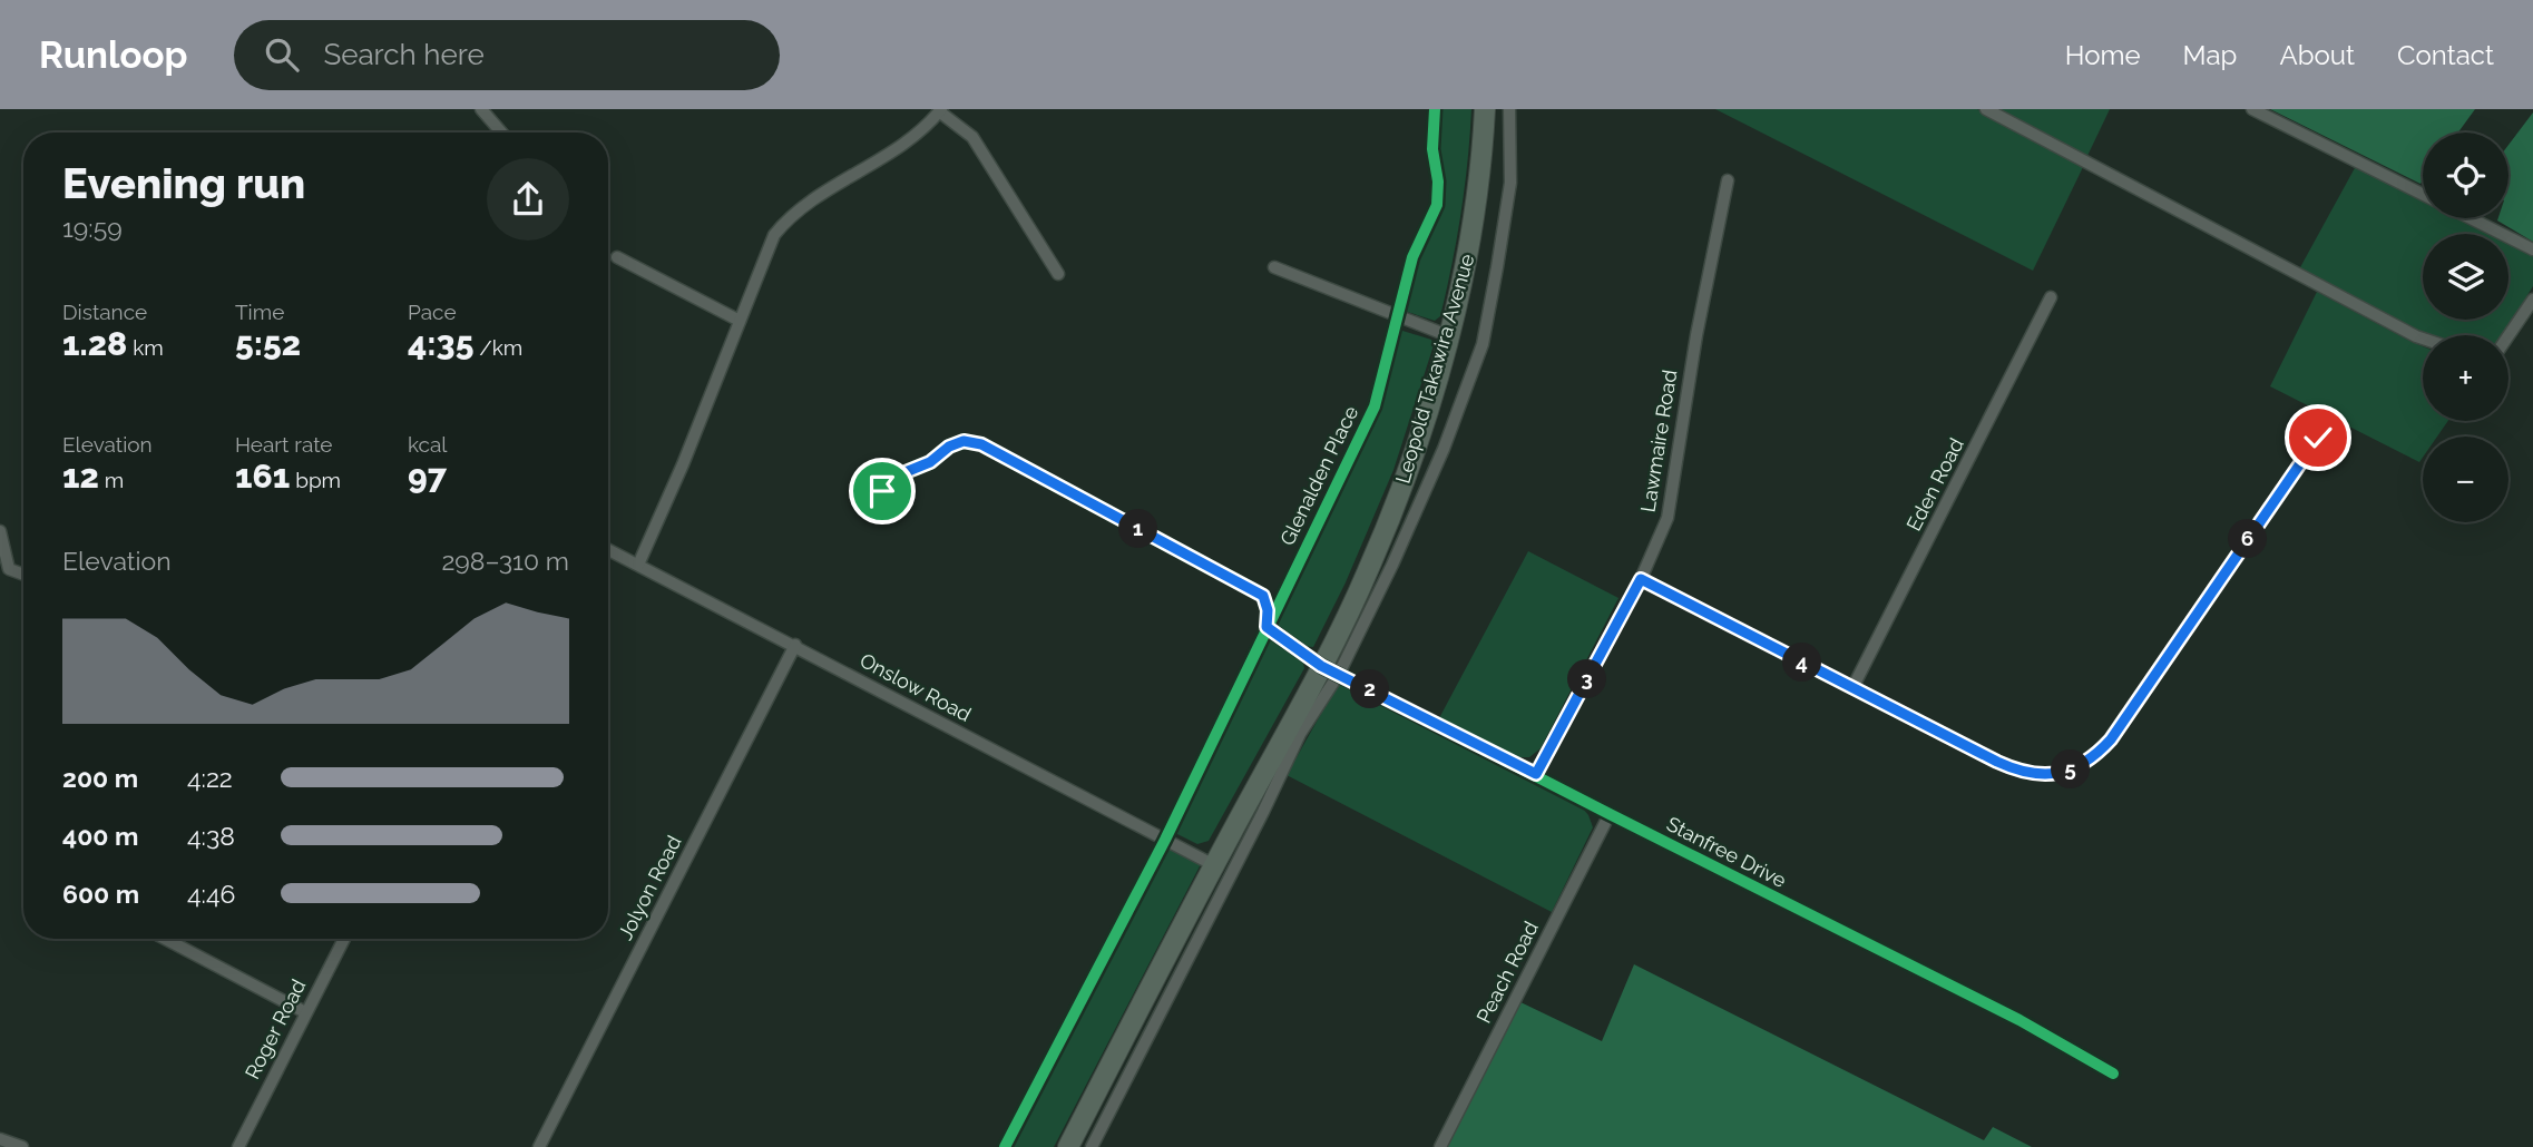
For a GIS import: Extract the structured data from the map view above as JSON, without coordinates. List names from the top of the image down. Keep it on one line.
{"streets":{"highway":["Leopold Takawira Avenue"],"street":["Lawmaire Road","Glenalden Place","Eden Road","Onslow Road","Stanfree Drive","Jolyon Road","Peach Road","Roger Road"]},"crossings":[["Leopold Takawira Avenue","Onslow Road"],["Leopold Takawira Avenue","Stanfree Drive"],["Lawmaire Road","Stanfree Drive"],["Glenalden Place","Onslow Road"],["Glenalden Place","Stanfree Drive"],["Onslow Road","Jolyon Road"],["Stanfree Drive","Peach Road"]],"page":{"header":"Runloop","search":"Search here","nav":["Home","Map","About","Contact"],"map_buttons":["+","−"],"heading":["Evening run","19:59"],"stats":[["Distance","1.28 km"],["Time","5:52"],["Pace","4:35 /km"],["Elevation","12 m"],["Heart rate","161 bpm"],["kcal","97"]],"pins":["1","6","4","3","2","5"],"chart":["Elevation","298–310 m"],"list":[{"name":"200 m","note":"4:22"},{"name":"400 m","note":"4:38"},{"name":"600 m","note":"4:46"}]}}
